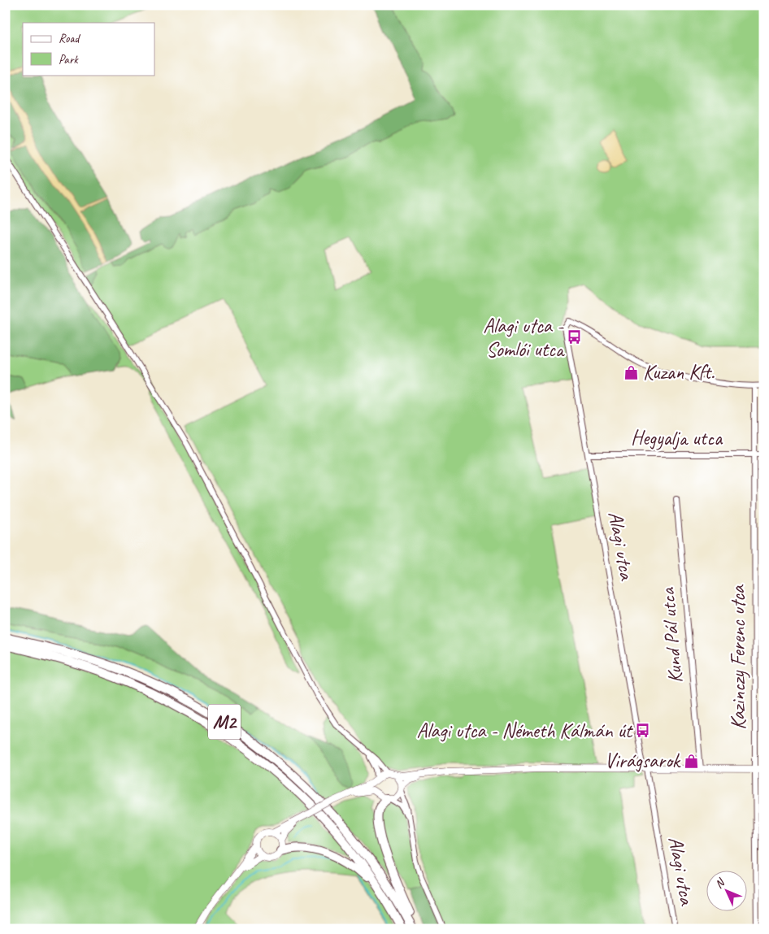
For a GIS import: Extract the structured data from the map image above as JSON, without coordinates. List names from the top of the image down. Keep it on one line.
{"streets":{"highway":["M2"],"street":["Hegyalja utca","Alagi utca","Kund Pál utca","Kazinczy Ferenc utca"]},"crossings":[["Hegyalja utca","Alagi utca"],["Hegyalja utca","Kazinczy Ferenc utca"],["Alagi utca","Kazinczy Ferenc utca"]],"places":{"bus stop":["Alagi utca - Somlói utca","Alagi utca - Németh Kálmán út"],"shop":["Kuzan Kft.","Virágsarok"]},"legend":["Road","Park"],"north":"top left"}
